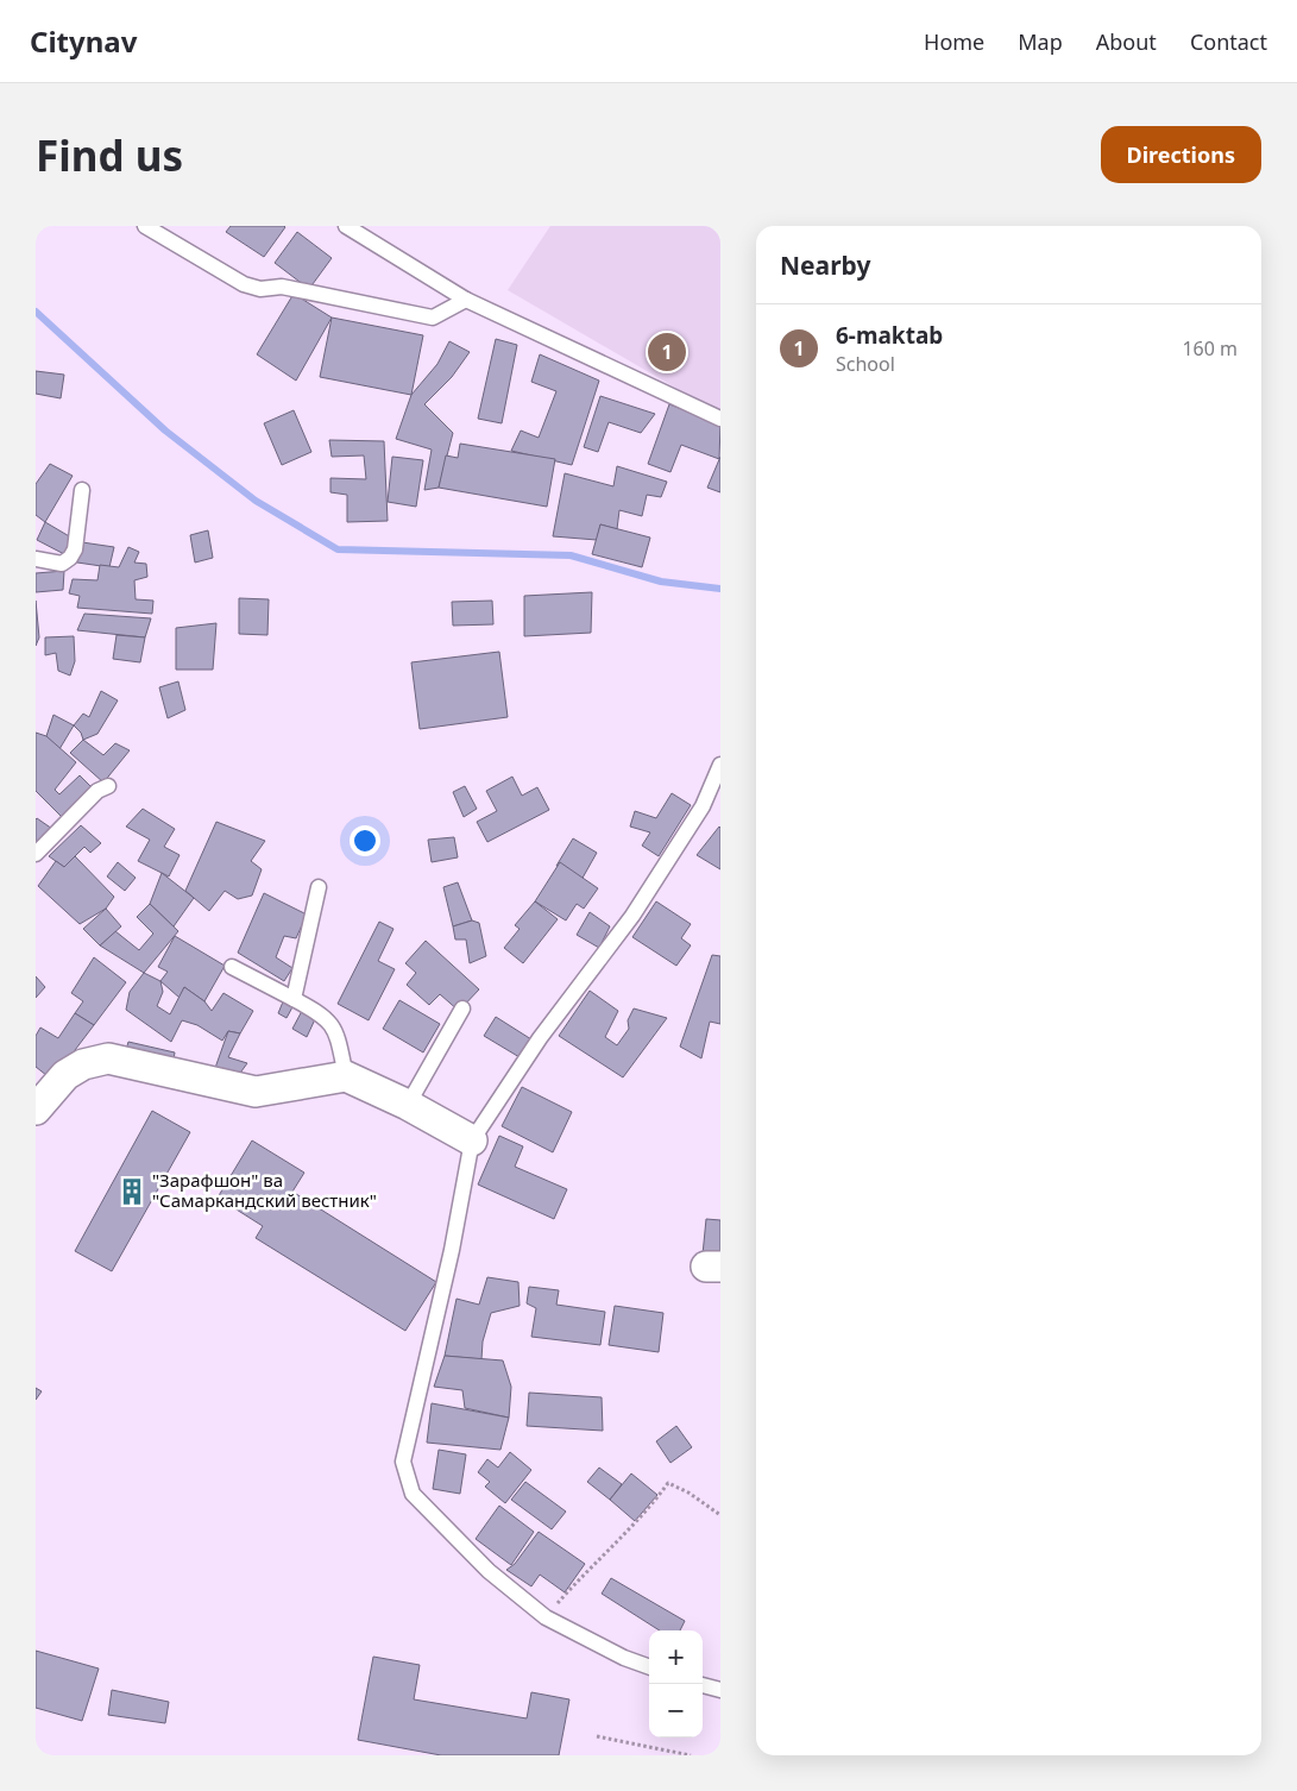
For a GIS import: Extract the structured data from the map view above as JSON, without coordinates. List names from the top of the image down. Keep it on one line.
{"places":{"building":["\"Зарафшон\" ва \"Самаркандский вестник\""]},"page":{"header":"Citynav","nav":["Home","Map","About","Contact"],"buttons":"Directions","title":"Find us","heading":"Nearby","list":[{"mark":"1","name":"6-maktab","note":"School","value":"160 m"}],"pins":"1","map_buttons":["+","−"]}}
